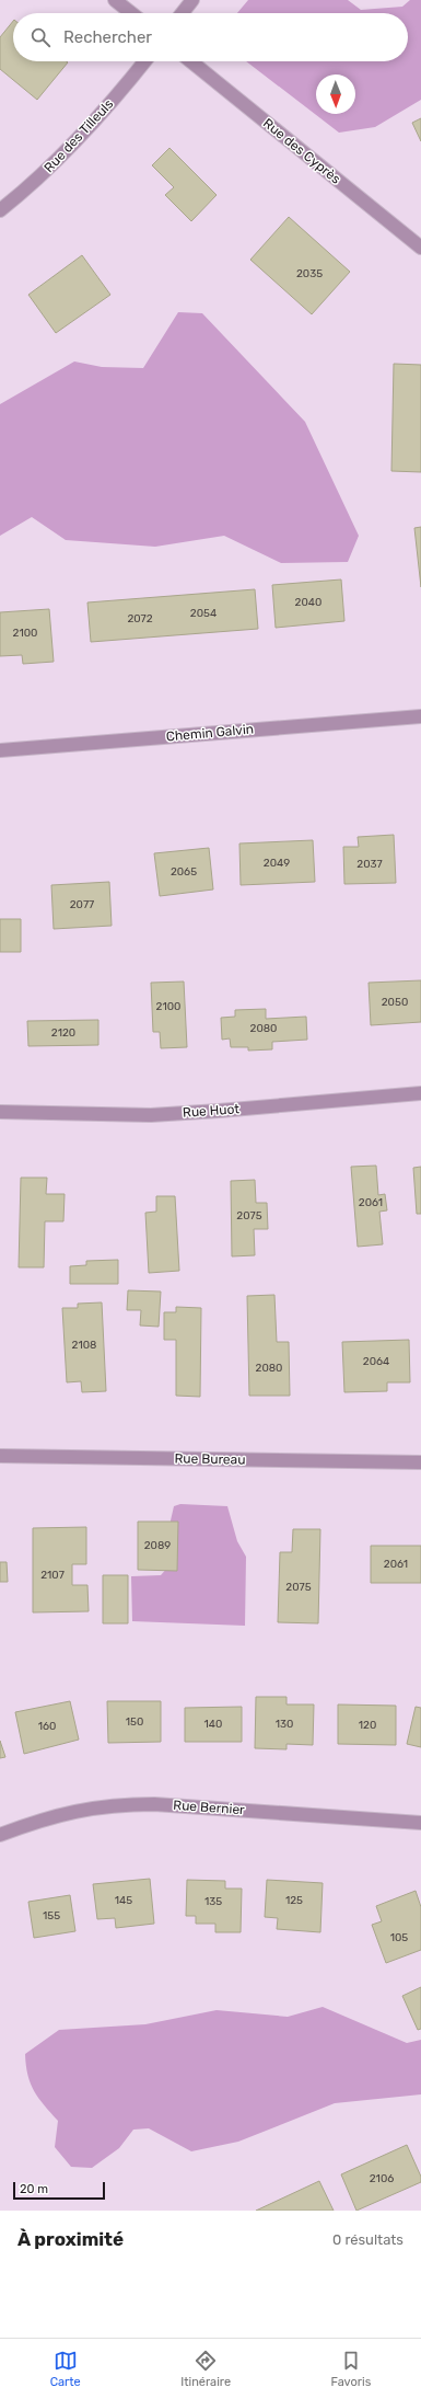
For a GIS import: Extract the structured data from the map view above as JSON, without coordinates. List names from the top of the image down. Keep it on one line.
{"streets":{"street":["Rue des Tilleuls","Rue des Cyprès","Chemin Galvin","Rue Huot","Rue Bureau","Rue Bernier"]},"house_numbers":["2035","2040","2054","2072","2100","2049","2037","2065","2077","2050","2100","2080","2120","2061","2075","2108","2064","2080","2089","2061","2107","2075","150","140","130","120","160","145","125","135","155","105","2106"],"scale_bar":"20 m","north":"bottom","page":{"search":"Rechercher","scale":"20 m","heading":["À proximité","0 résultats"],"nav":["Carte","Itinéraire","Favoris"]}}
